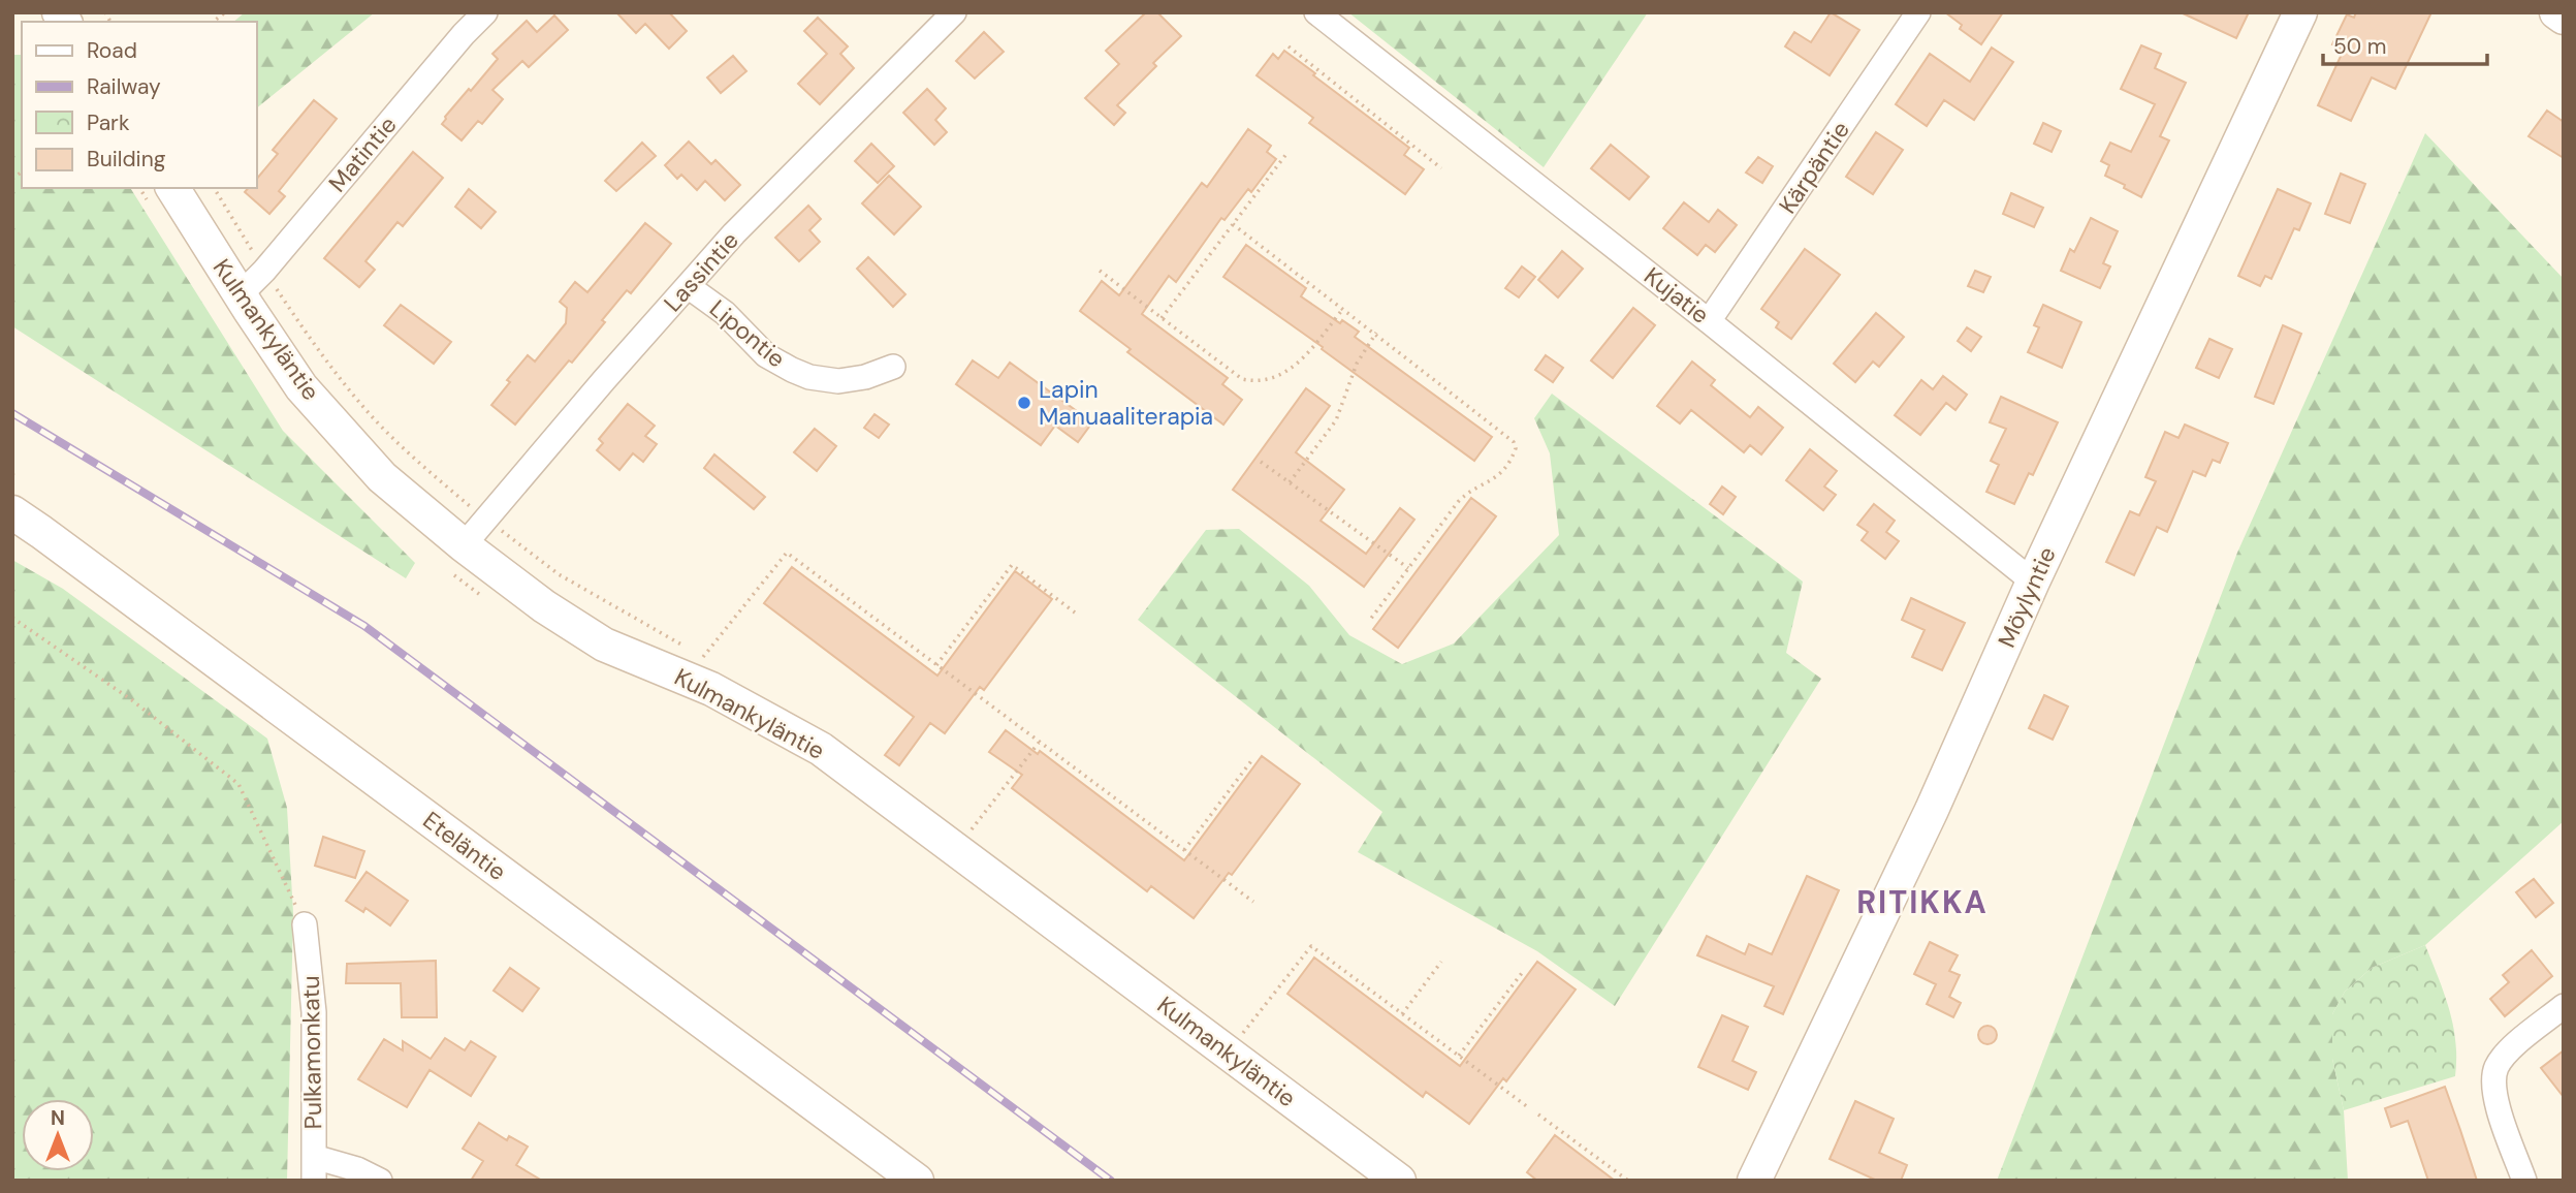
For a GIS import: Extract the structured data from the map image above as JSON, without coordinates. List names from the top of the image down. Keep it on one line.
{"streets":{"street":["Matintie","Kärpäntie","Lassintie","Kujatie","Kulmankyläntie","Lipontie","Möylyntie","Eteläntie","Pulkamonkatu"]},"crossings":[["Matintie","Kulmankyläntie"],["Kärpäntie","Kujatie"],["Lassintie","Kulmankyläntie"],["Lassintie","Lipontie"],["Kujatie","Möylyntie"]],"districts":["RITIKKA"],"places":["Lapin Manuaaliterapia"],"legend":["Road","Railway","Park","Building"],"scale_bar":"50 m","north":"top"}
